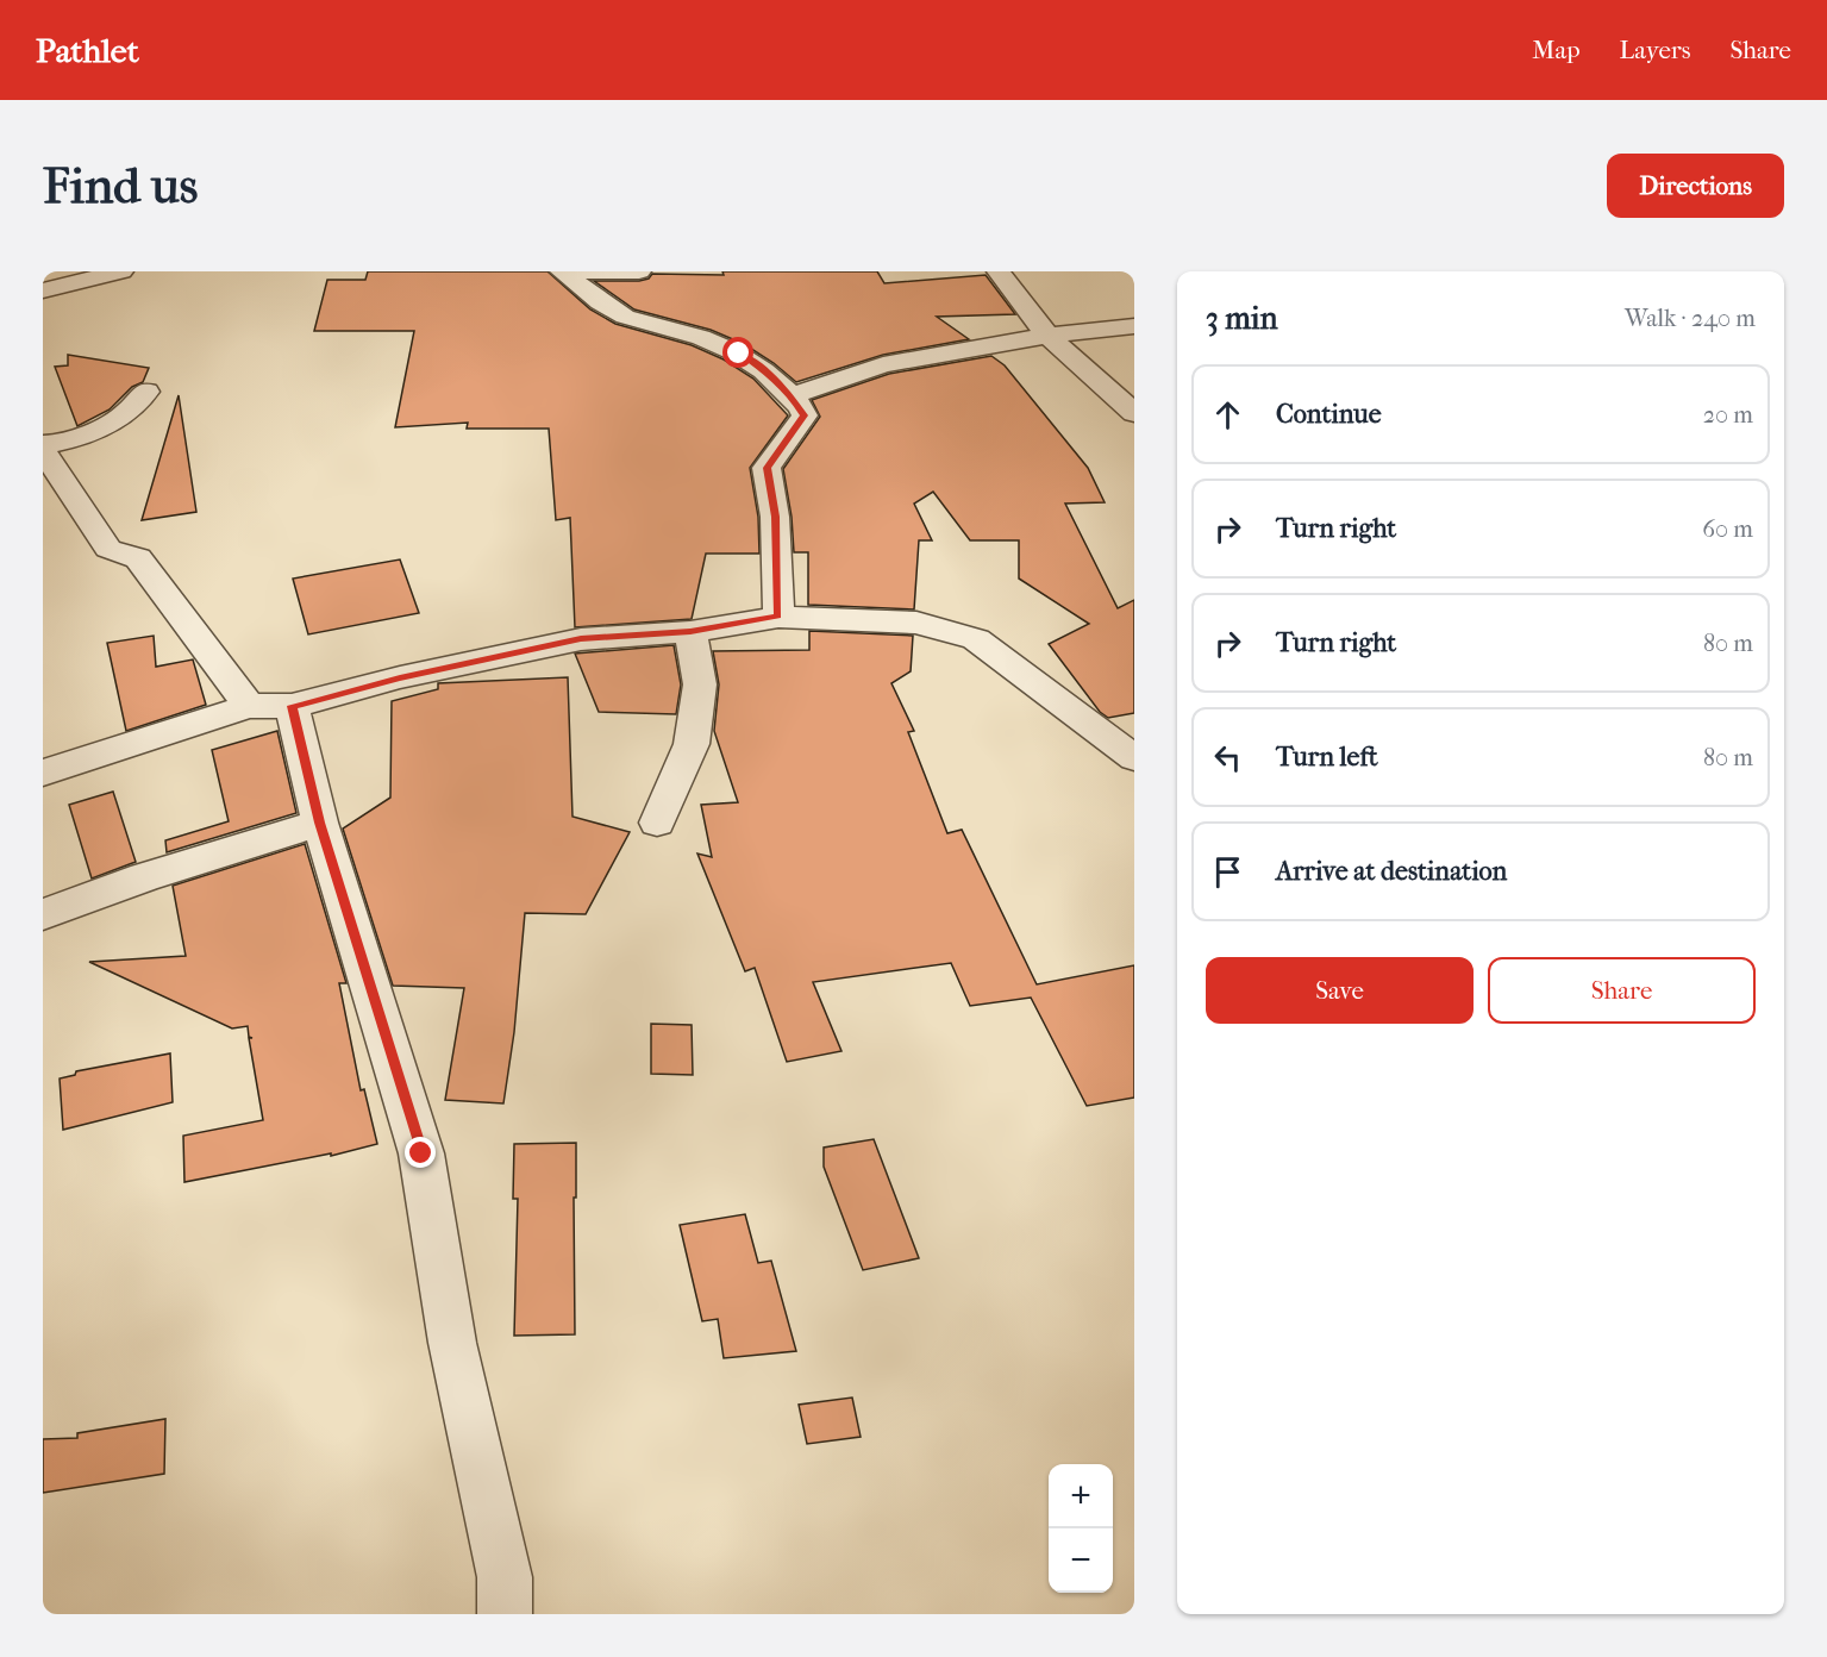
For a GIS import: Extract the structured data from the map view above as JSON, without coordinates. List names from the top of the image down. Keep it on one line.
{"page":{"header":"Pathlet","nav":["Map","Layers","Share"],"buttons":["Directions",["Save","Share"]],"title":"Find us","heading":["3 min","Walk · 240 m"],"list":[["Continue","20 m"],["Turn right","60 m"],["Turn right","80 m"],["Turn left","80 m"],"Arrive at destination"],"map_buttons":["+","−"]}}
